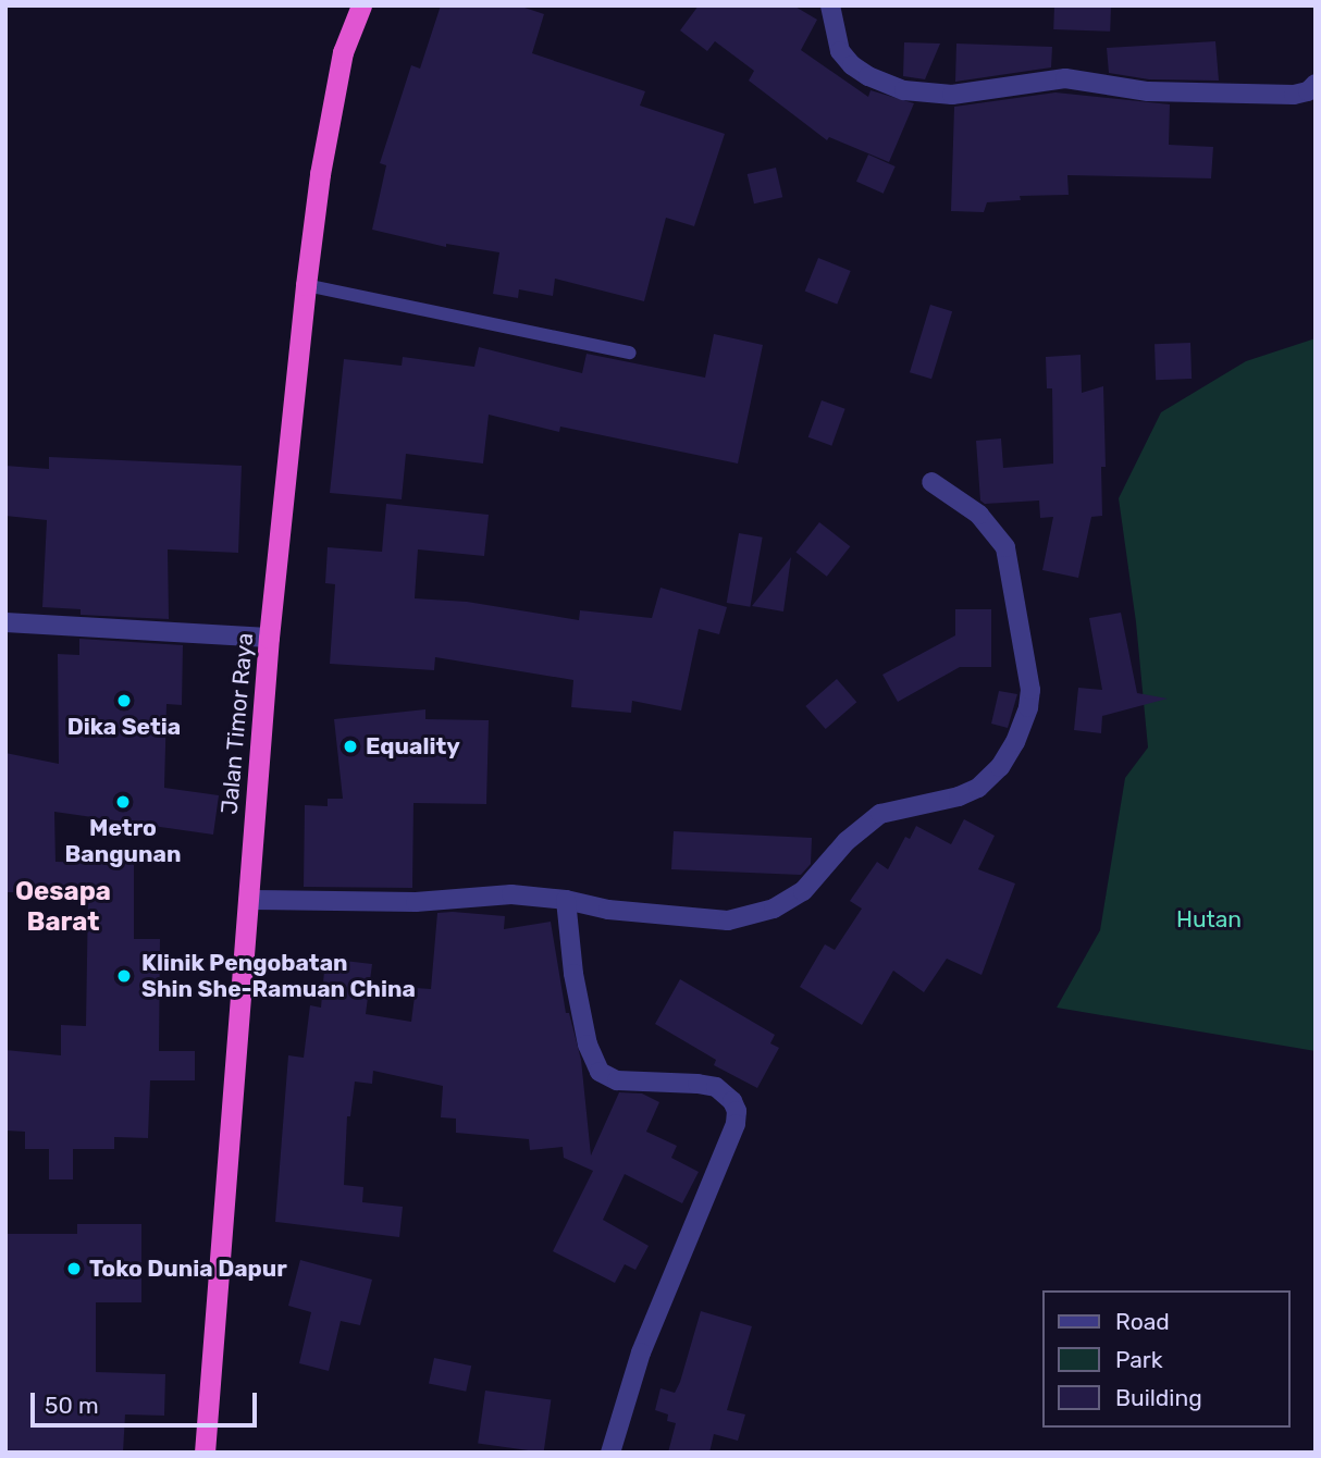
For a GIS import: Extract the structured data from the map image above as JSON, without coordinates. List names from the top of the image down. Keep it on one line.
{"streets":{"highway":["Jalan Timor Raya"]},"districts":["Oesapa Barat"],"parks":["Hutan"],"places":["Dika Setia","Equality","Metro Bangunan","Klinik Pengobatan Shin She-Ramuan China","Toko Dunia Dapur"],"legend":["Road","Park","Building"],"scale_bar":"50 m"}
